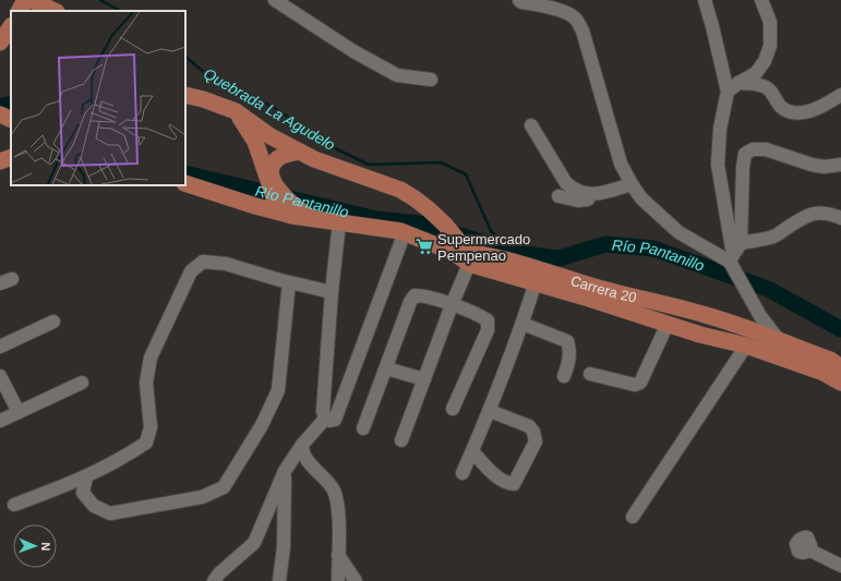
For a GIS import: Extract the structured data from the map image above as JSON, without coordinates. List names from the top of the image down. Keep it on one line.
{"streets":{"main road":["Carrera 20"]},"water":["Quebrada La Agudelo","Río Pantanillo"],"places":{"supermarket":["Supermercado Pempenao"]},"north":"right"}
